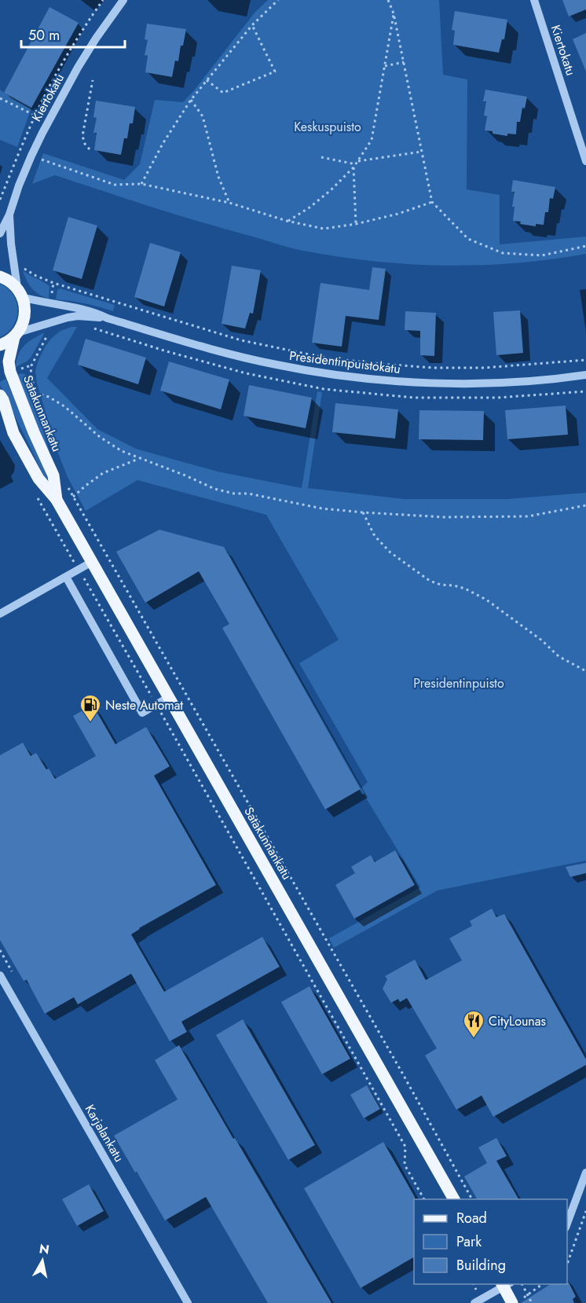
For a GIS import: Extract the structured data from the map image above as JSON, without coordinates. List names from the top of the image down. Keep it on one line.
{"streets":{"main road":["Satakunnankatu"],"street":["Kiertokatu","Presidentinpuistokatu","Karjalankatu"]},"crossings":[["Kiertokatu","Presidentinpuistokatu"],["Kiertokatu","Satakunnankatu"],["Presidentinpuistokatu","Satakunnankatu"]],"parks":["Keskuspuisto","Presidentinpuisto"],"places":{"fuel station":["Neste Automat"],"restaurant":["CityLounas"]},"legend":["Road","Park","Building"],"scale_bar":"50 m","north":"top"}
